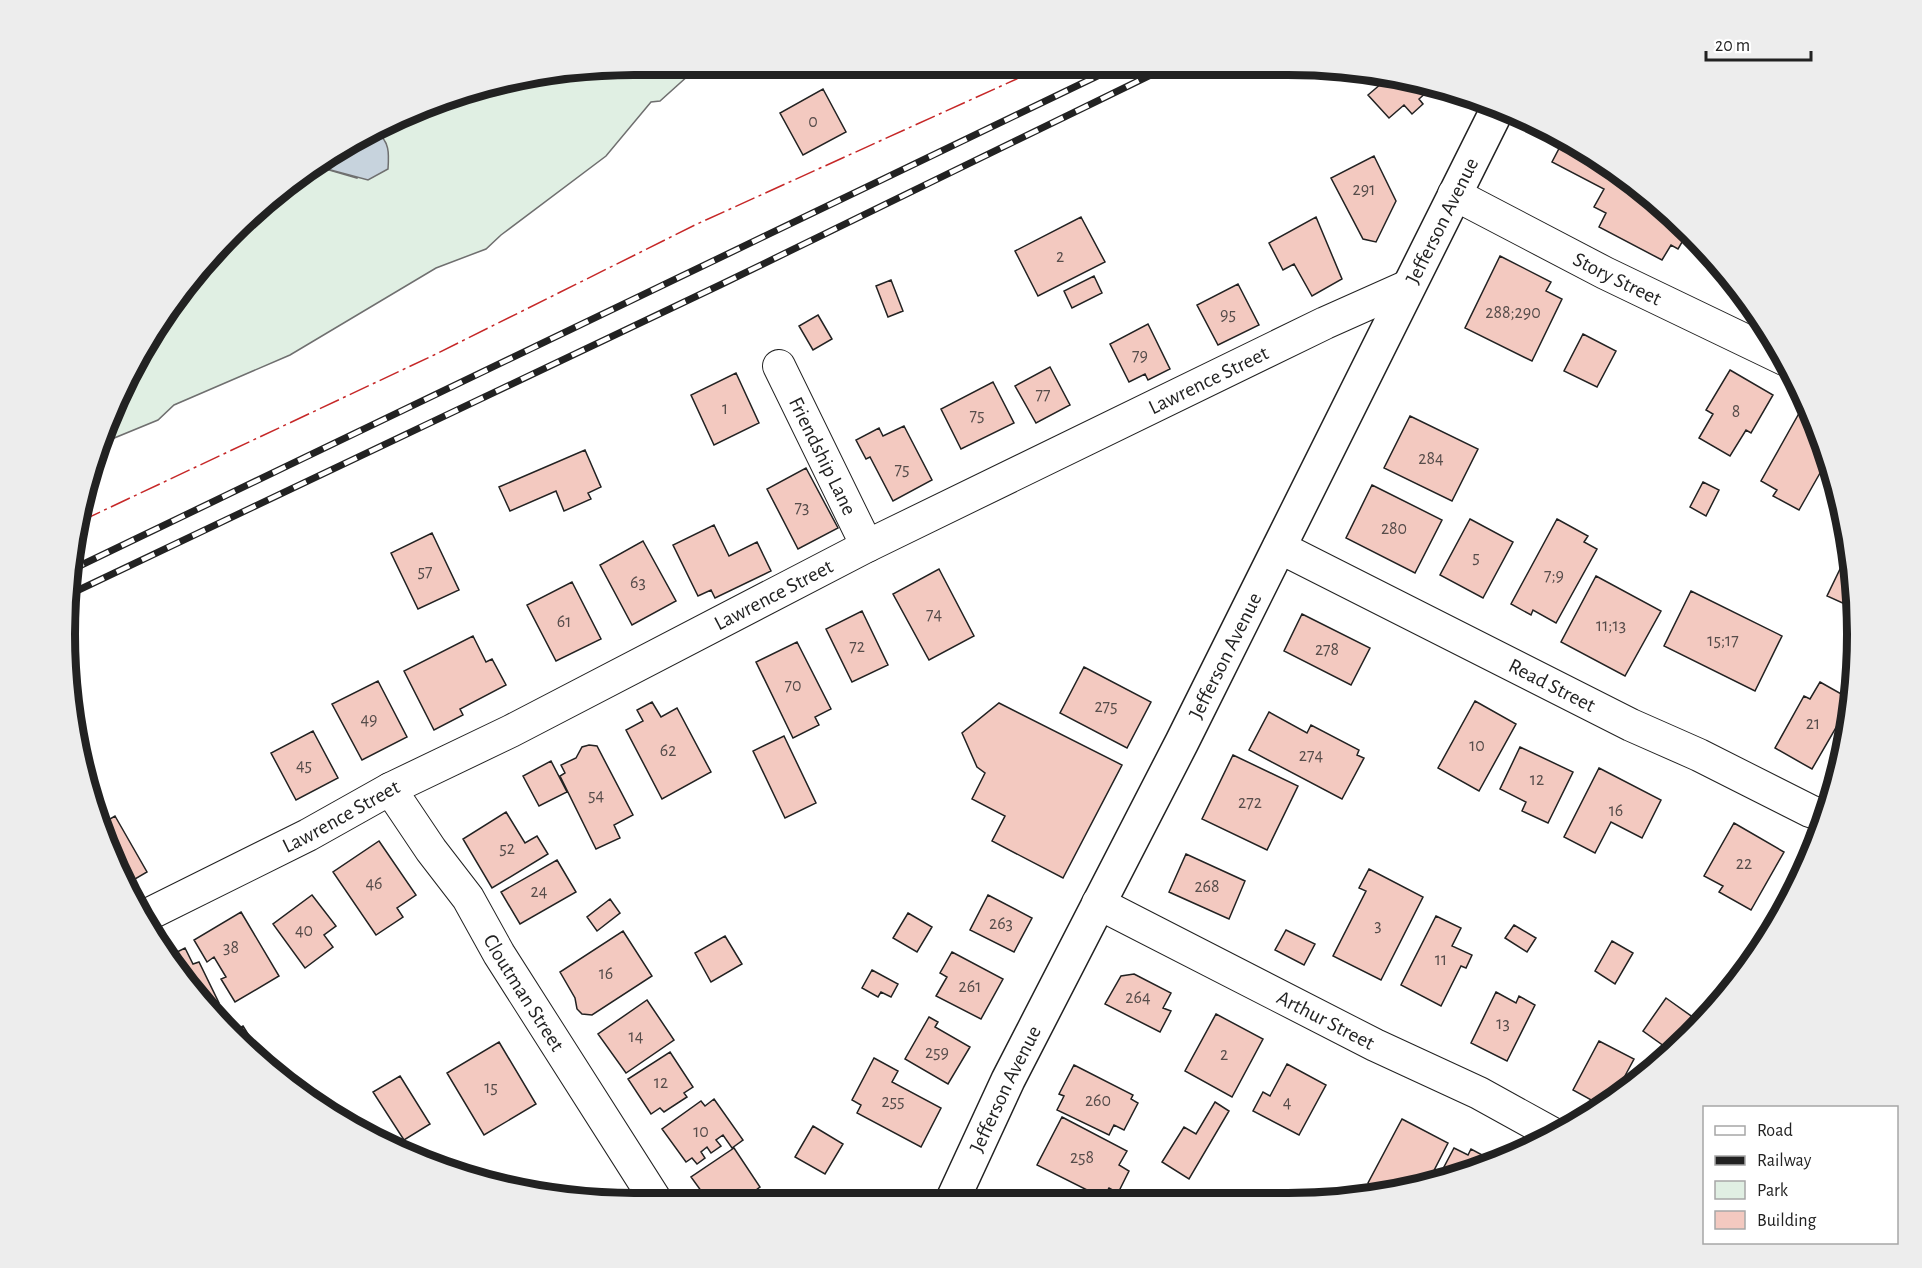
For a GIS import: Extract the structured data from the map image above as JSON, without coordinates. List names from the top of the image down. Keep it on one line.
{"streets":{"main road":["Jefferson Avenue"],"street":["Story Street","Lawrence Street","Friendship Lane","Read Street","Cloutman Street","Arthur Street"]},"crossings":[["Jefferson Avenue","Story Street"],["Jefferson Avenue","Lawrence Street"],["Jefferson Avenue","Read Street"],["Jefferson Avenue","Arthur Street"],["Lawrence Street","Friendship Lane"],["Lawrence Street","Cloutman Street"]],"house_numbers":["0","291","2","288;290","95","79","77","1","8","75","284","75","73","280","5","57","7;9","63","74","61","11;13","15;17","72","278","70","275","49","21","10","62","274","45","12","54","272","16","52","22","46","268","24","263","3","40","38","11","16","261","264","13","14","259","2","12","15","260","255","4","10","258"],"legend":["Road","Railway","Park","Building"],"scale_bar":"20 m"}
